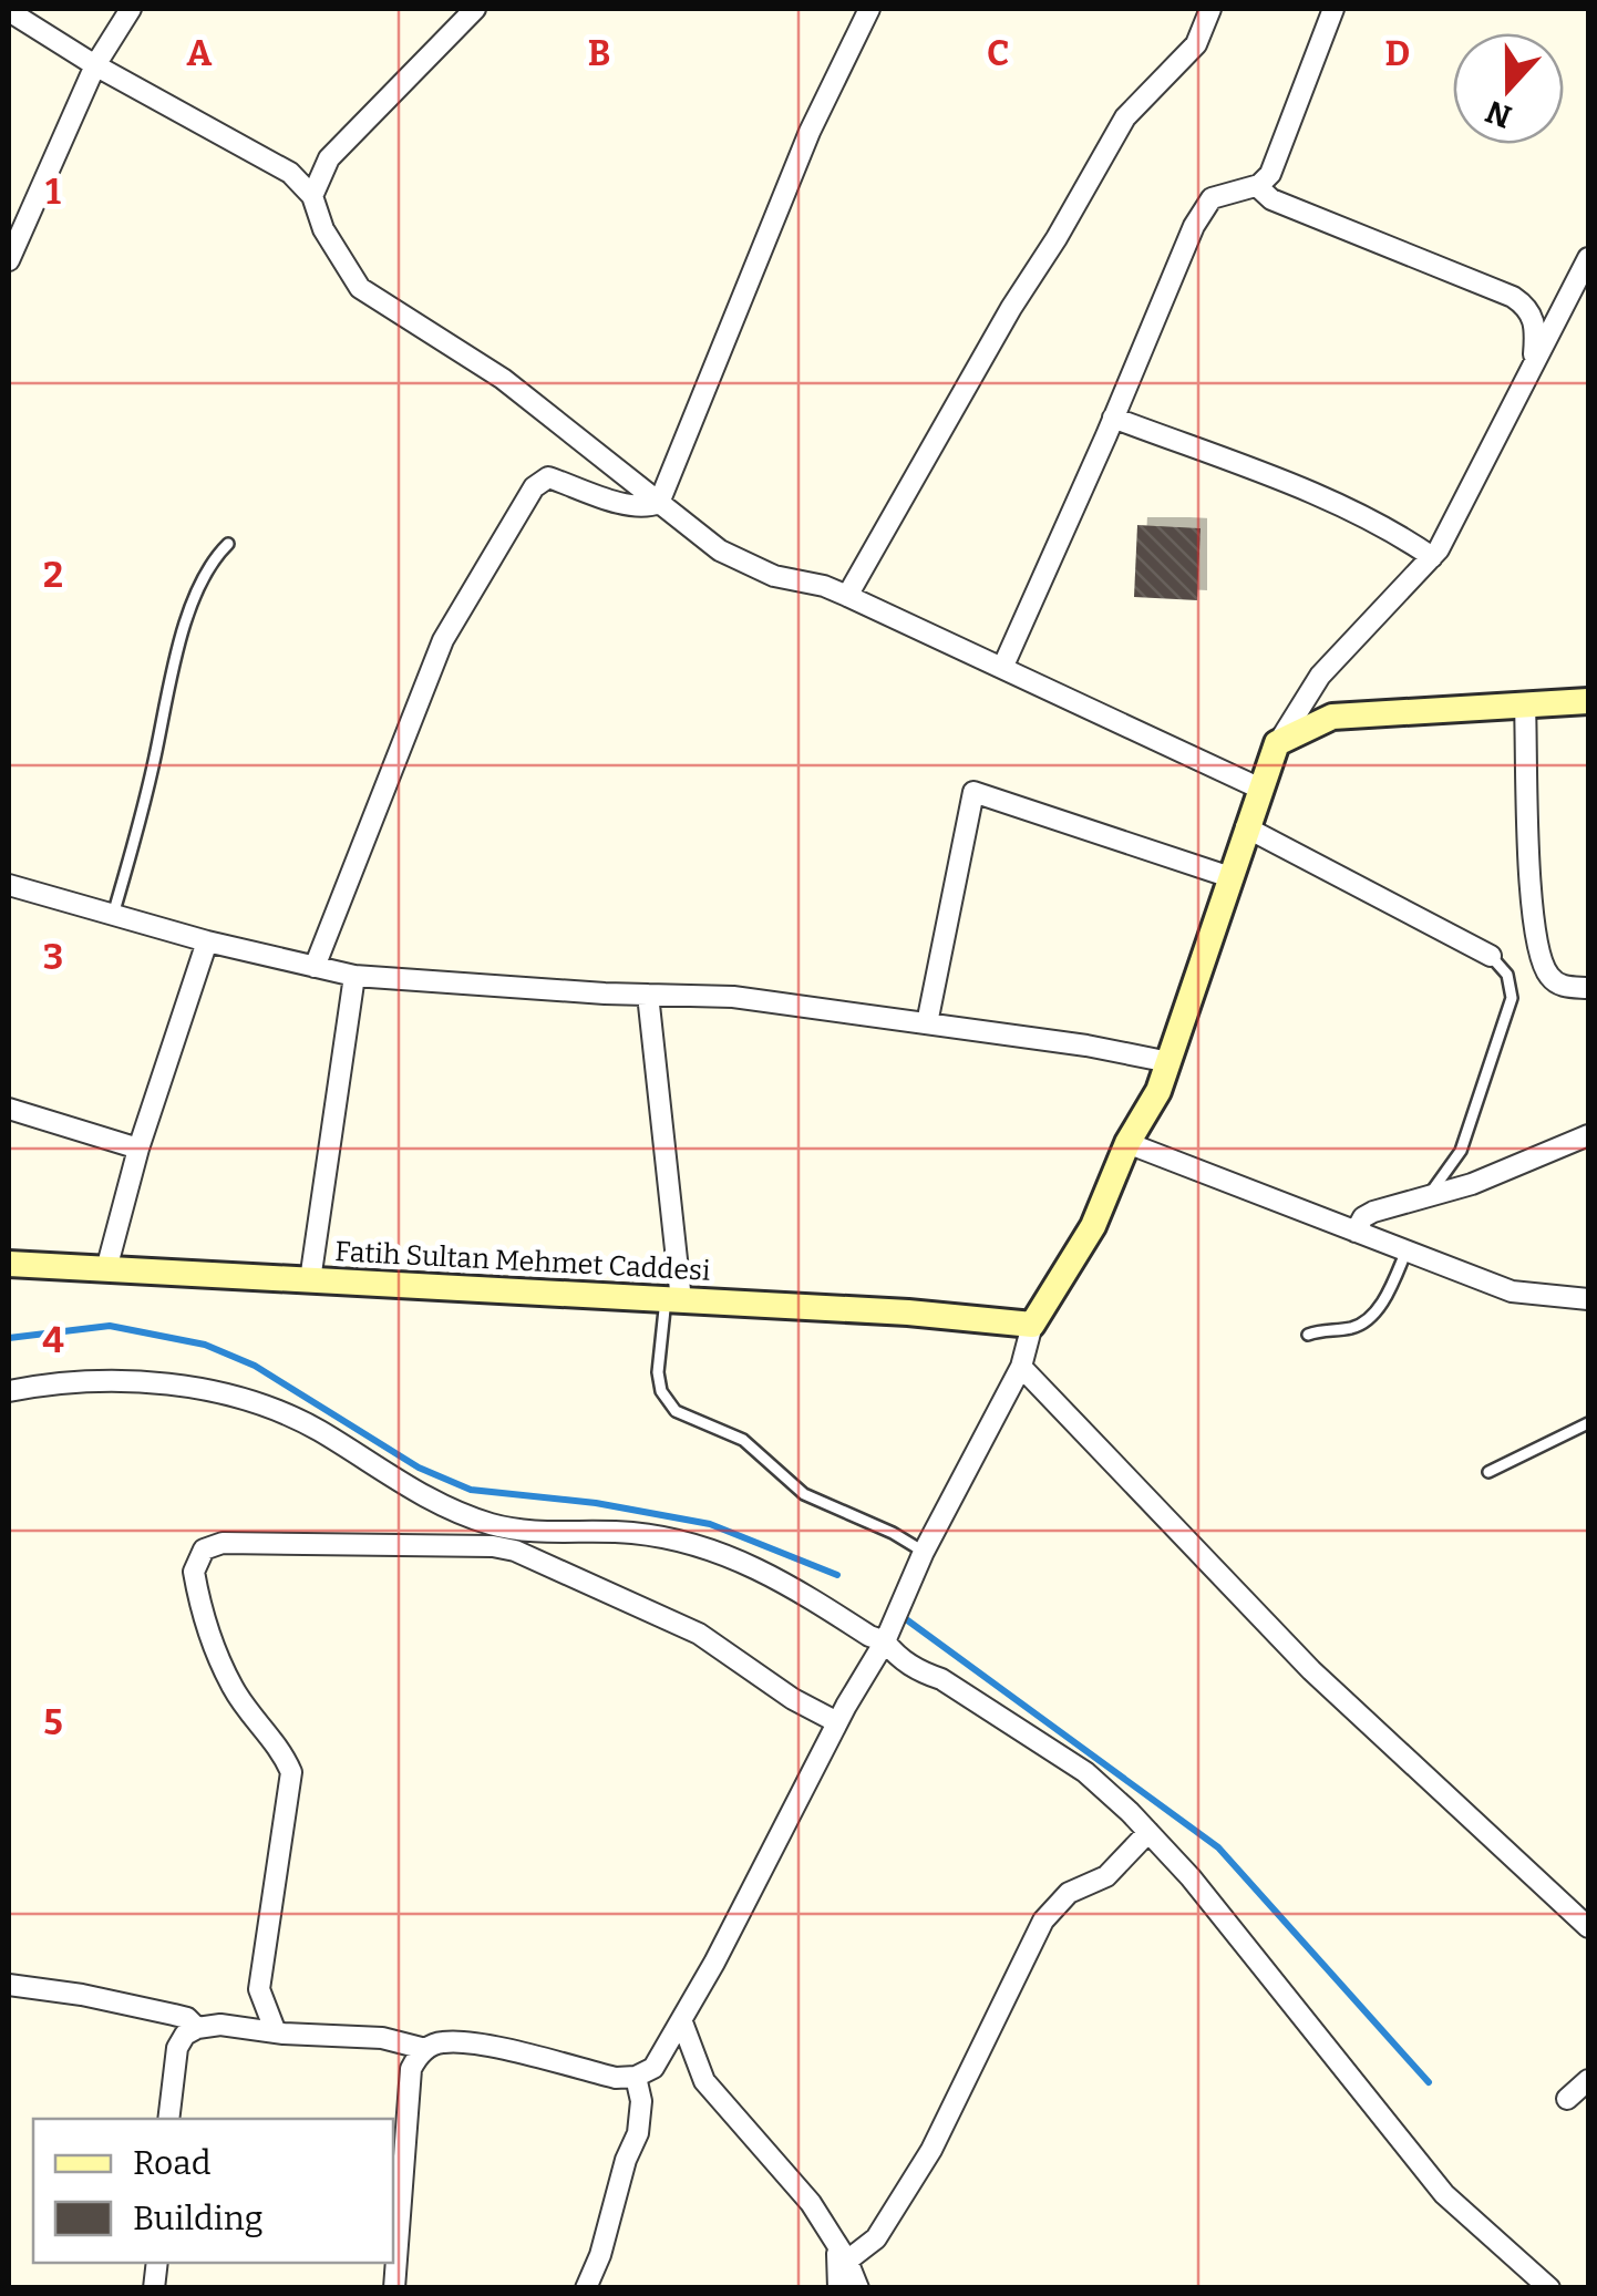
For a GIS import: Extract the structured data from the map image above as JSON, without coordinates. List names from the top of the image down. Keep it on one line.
{"streets":{"street":["Fatih Sultan Mehmet Caddesi"]},"legend":["Road","Building"],"north":"bottom","grid":{"columns":["A","B","C","D"],"rows":["1","2","3","4","5"]}}
